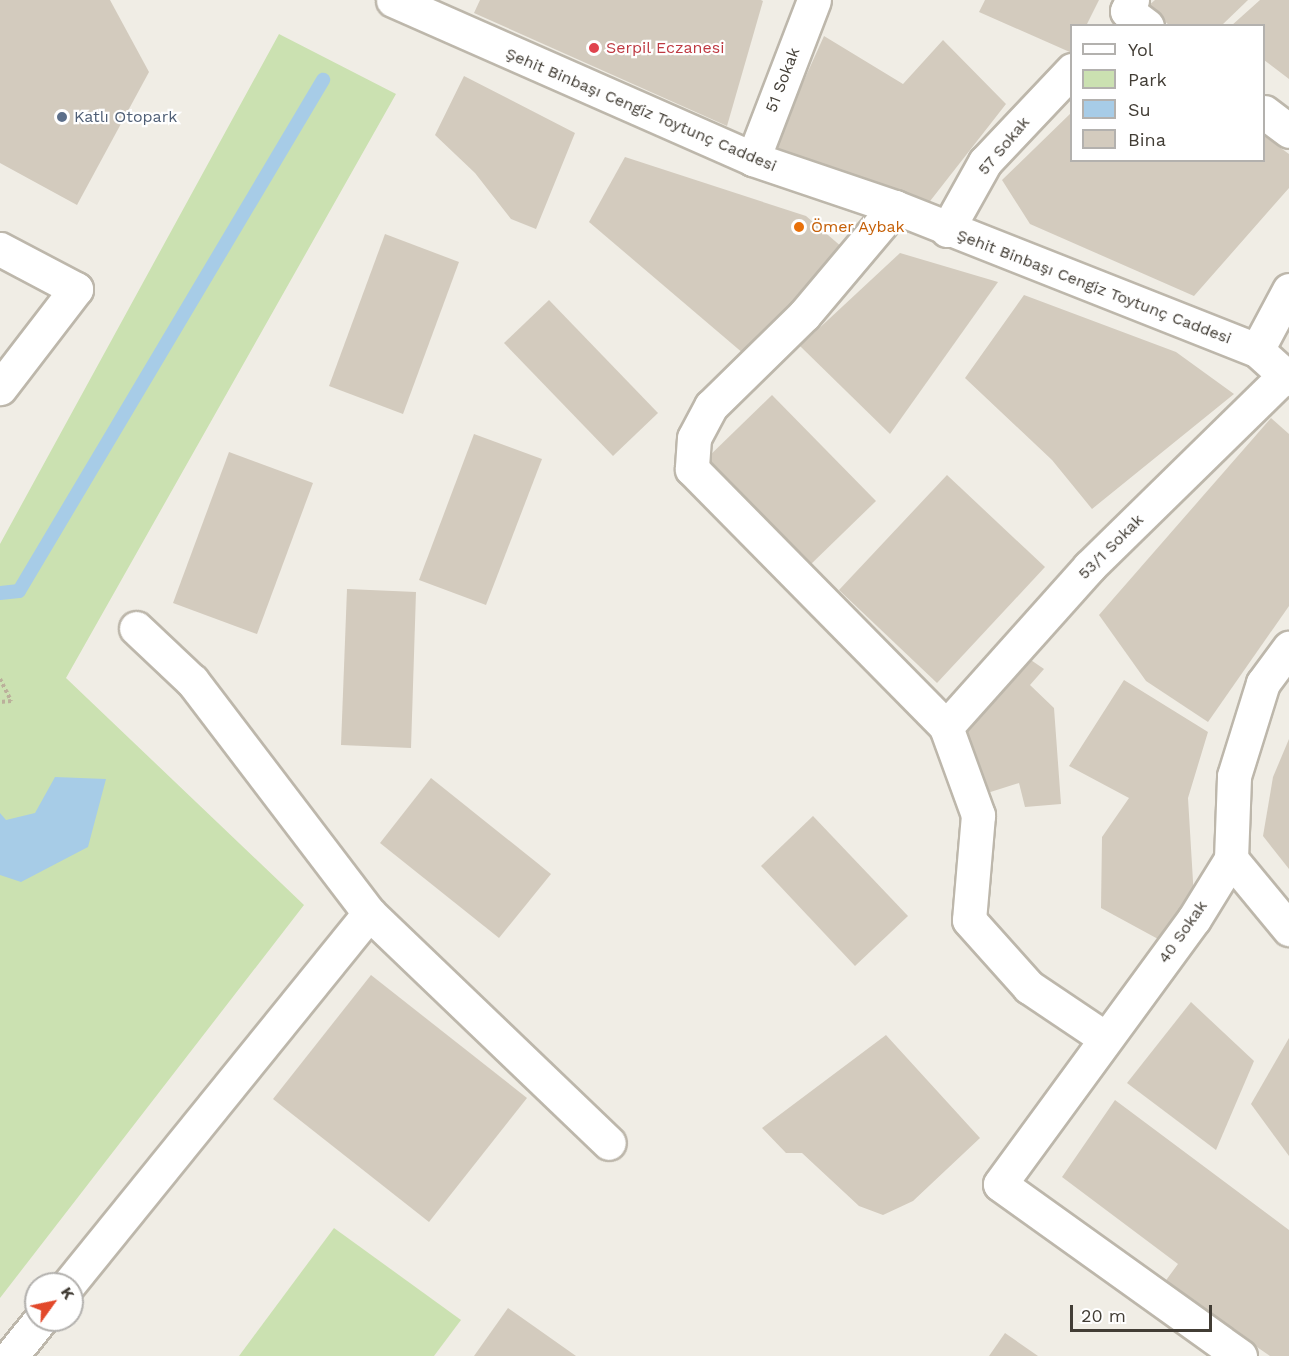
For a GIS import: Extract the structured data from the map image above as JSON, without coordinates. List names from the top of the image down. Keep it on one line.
{"streets":{"street":["51 Sokak","Şehit Binbaşı Cengiz Toytunç Caddesi","57 Sokak","53/1 Sokak","40 Sokak"]},"crossings":[["51 Sokak","Şehit Binbaşı Cengiz Toytunç Caddesi"],["Şehit Binbaşı Cengiz Toytunç Caddesi","57 Sokak"],["Şehit Binbaşı Cengiz Toytunç Caddesi","53/1 Sokak"]],"places":["Serpil Eczanesi","Katlı Otopark","Ömer Aybak"],"legend":["Yol","Park","Su","Bina"],"scale_bar":"20 m","north":"top right"}
